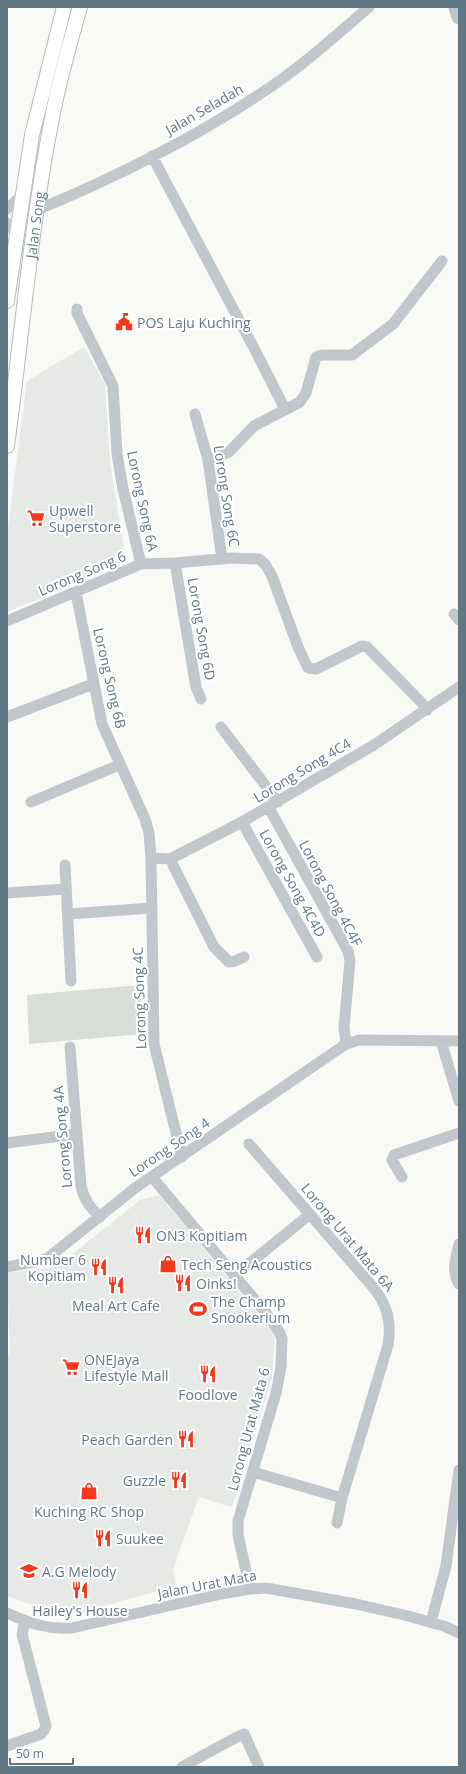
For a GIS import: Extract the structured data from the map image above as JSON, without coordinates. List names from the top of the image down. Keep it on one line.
{"streets":{"main road":["Jalan Song"],"street":["Jalan Seladah","Lorong Song 6C","Lorong Song 6A","Lorong Song 6","Lorong Song 6D","Lorong Song 6B","Lorong Song 4C4","Lorong Song 4C4D","Lorong Song 4C4F","Lorong Song 4C","Lorong Song 4A","Lorong Song 4","Lorong Urat Mata 6A","Lorong Urat Mata 6","Jalan Urat Mata"]},"crossings":[["Jalan Seladah","Jalan Song"],["Lorong Song 6C","Lorong Song 6"],["Lorong Song 6A","Lorong Song 6"],["Lorong Song 6","Lorong Song 6D"],["Lorong Song 6","Lorong Song 6B"],["Lorong Song 6","Lorong Song 4C4"],["Lorong Song 6B","Lorong Song 4C"],["Lorong Song 4C4","Lorong Song 4C4D"],["Lorong Song 4C4","Lorong Song 4C4F"],["Lorong Song 4C4F","Lorong Song 4"],["Lorong Song 4C","Lorong Song 4"],["Lorong Song 4A","Lorong Song 4"],["Lorong Song 4","Lorong Urat Mata 6"],["Lorong Urat Mata 6","Jalan Urat Mata"]],"places":{"public building":["POS Laju Kuching"],"supermarket":["Upwell Superstore","ONEJaya Lifestyle Mall"],"restaurant":["ON3 Kopitiam","Number 6 Kopitiam","Oinks!","Meal Art Cafe","Foodlove","Peach Garden","Guzzle","Suukee","Hailey's House"],"shop":["Tech Seng Acoustics","Kuching RC Shop"],"sports":["The Champ Snookerium"],"school or university":["A.G Melody"]},"scale_bar":"50 m"}
